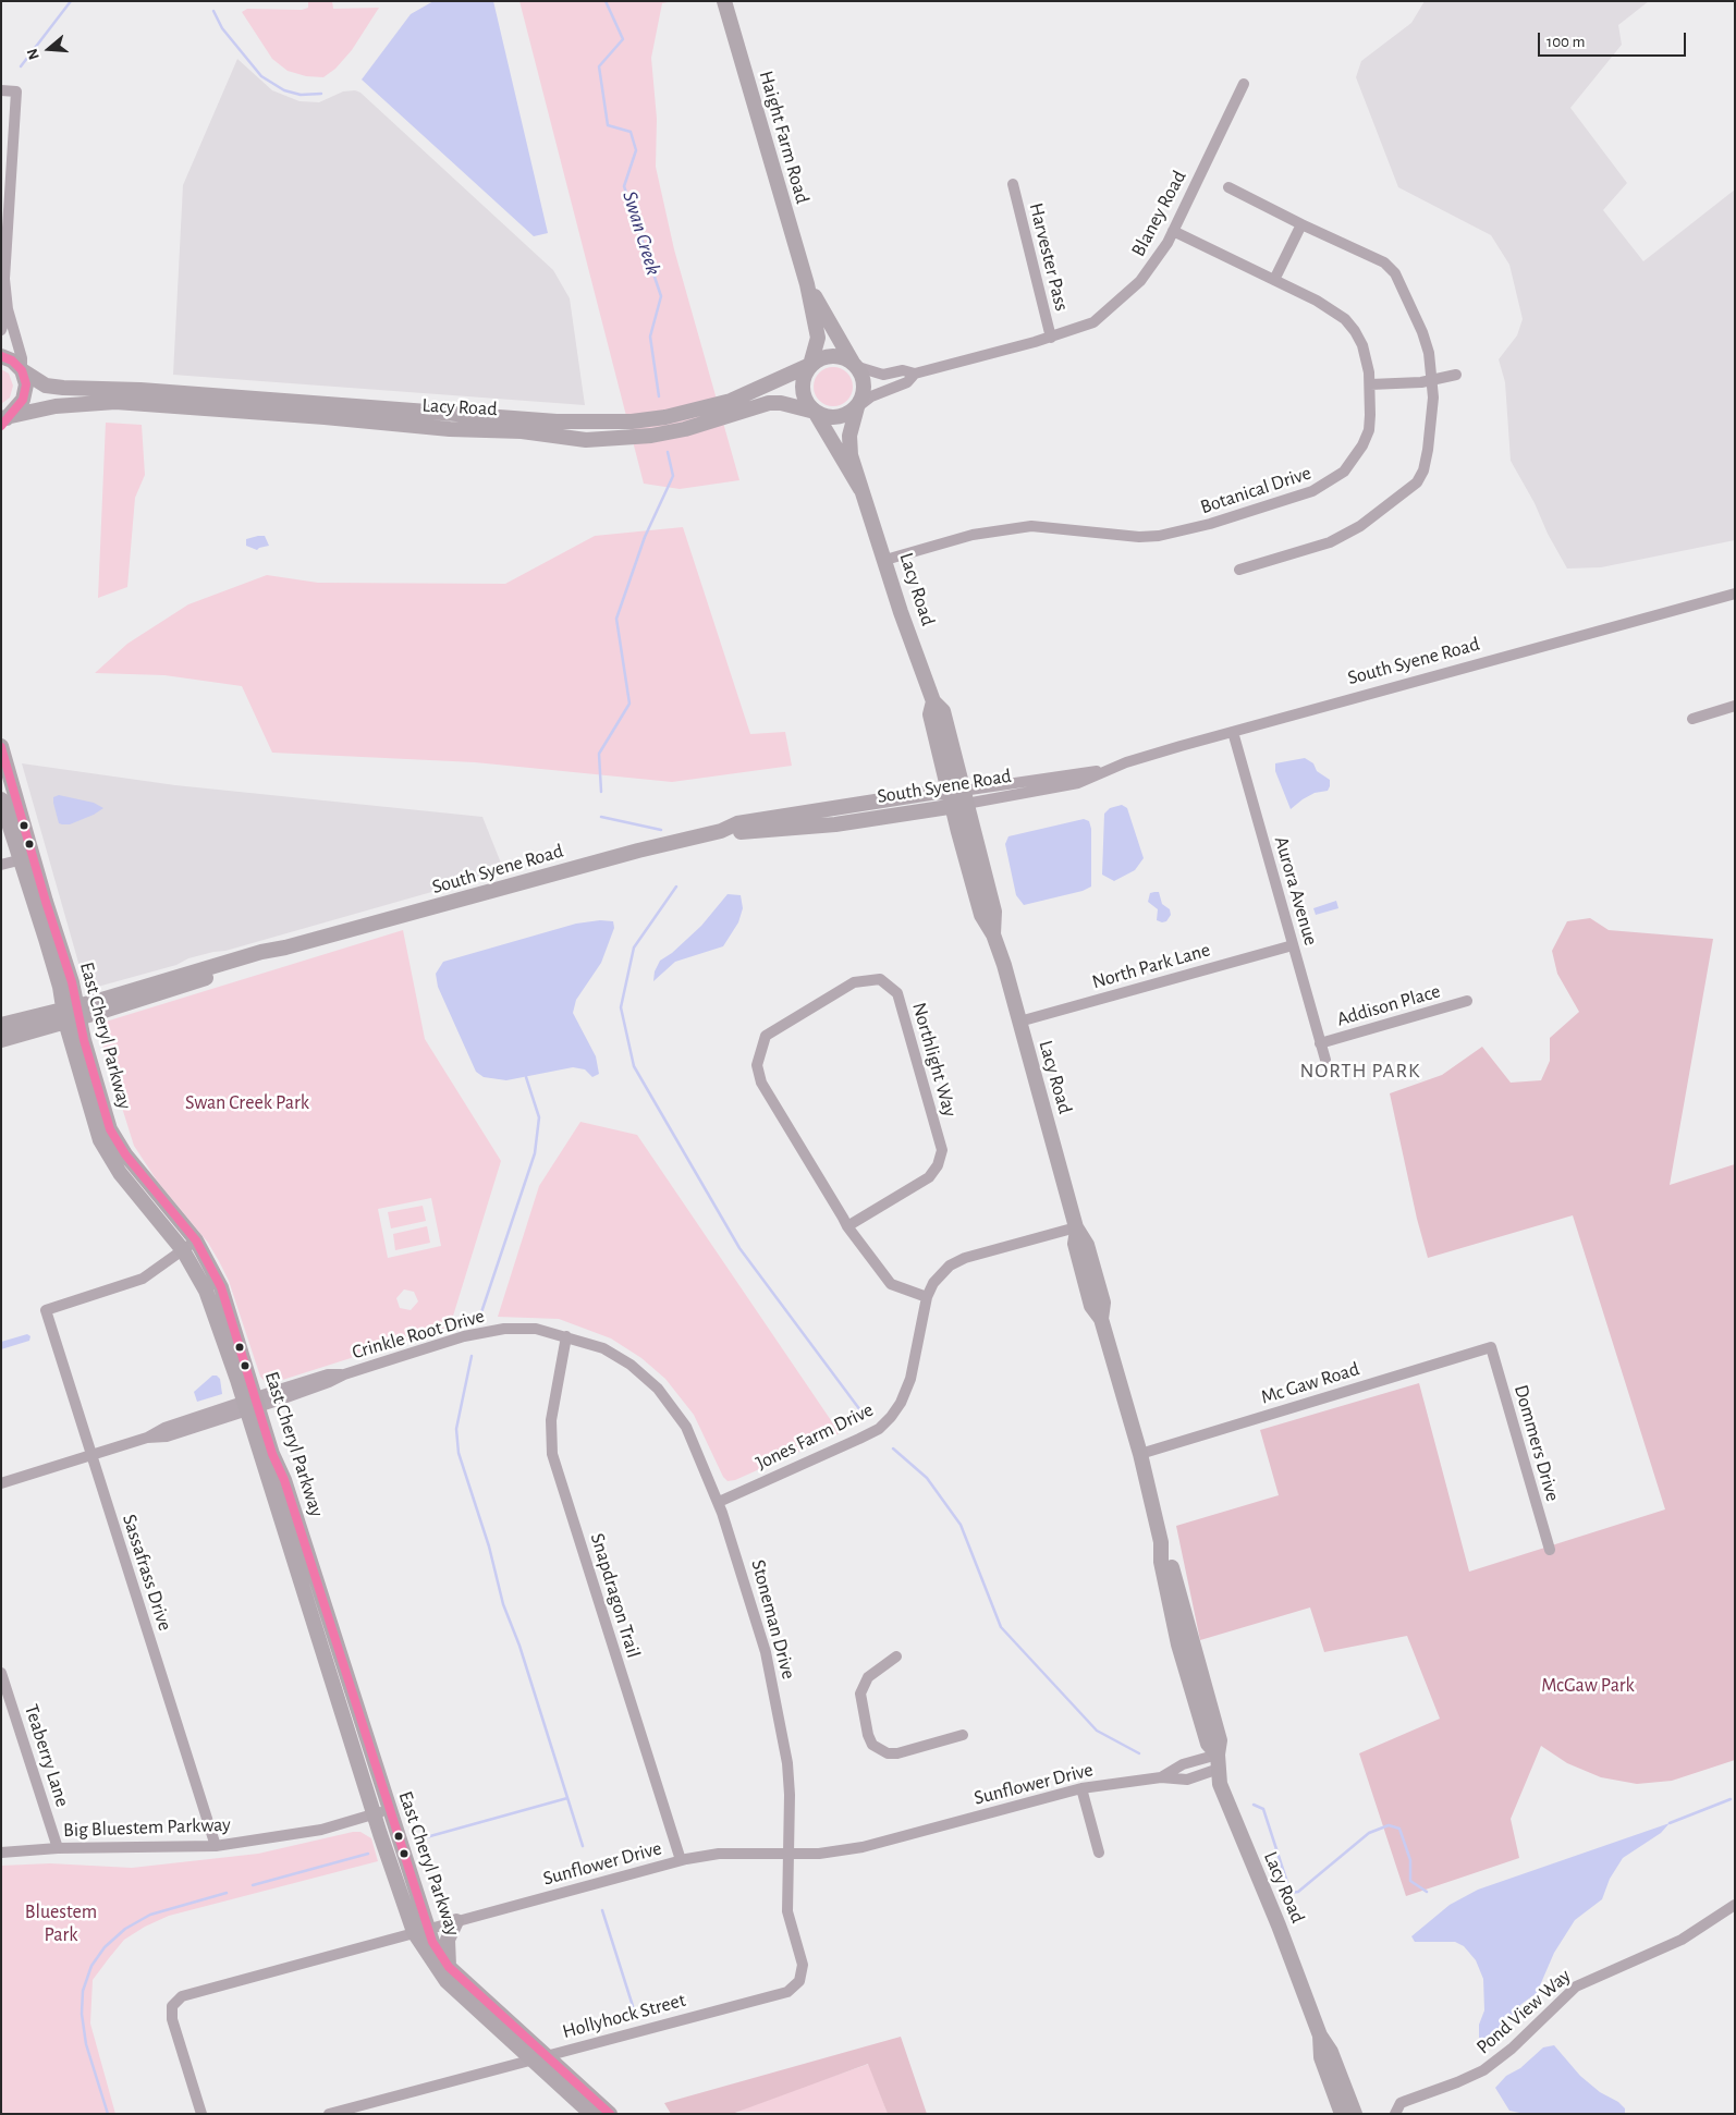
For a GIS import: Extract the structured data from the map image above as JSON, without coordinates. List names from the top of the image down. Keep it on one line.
{"streets":{"main road":["Haight Farm Road","Lacy Road","South Syene Road","East Cheryl Parkway"],"street":["Blaney Road","Harvester Pass","Botanical Drive","Aurora Avenue","North Park Lane","Addison Place","Northlight Way","Crinkle Root Drive","Mc Gaw Road","Jones Farm Drive","Dommers Drive","Sassafrass Drive","Snapdragon Trail","Stoneman Drive","Teaberry Lane","Sunflower Drive","Big Bluestem Parkway","Pond View Way","Hollyhock Street"]},"crossings":[["Haight Farm Road","Blaney Road"],["Haight Farm Road","Lacy Road"],["Blaney Road","Harvester Pass"],["Blaney Road","Lacy Road"],["Blaney Road","Botanical Drive"],["Lacy Road","Botanical Drive"],["Lacy Road","South Syene Road"],["Lacy Road","North Park Lane"],["Lacy Road","Mc Gaw Road"],["Lacy Road","Jones Farm Drive"],["Lacy Road","Sunflower Drive"],["South Syene Road","Aurora Avenue"],["South Syene Road","East Cheryl Parkway"],["Aurora Avenue","North Park Lane"],["Aurora Avenue","Addison Place"],["East Cheryl Parkway","Crinkle Root Drive"],["East Cheryl Parkway","Sassafrass Drive"],["East Cheryl Parkway","Sunflower Drive"],["East Cheryl Parkway","Big Bluestem Parkway"],["East Cheryl Parkway","Hollyhock Street"],["Northlight Way","Jones Farm Drive"],["Crinkle Root Drive","Sassafrass Drive"],["Crinkle Root Drive","Snapdragon Trail"],["Crinkle Root Drive","Stoneman Drive"],["Mc Gaw Road","Dommers Drive"],["Jones Farm Drive","Stoneman Drive"],["Sassafrass Drive","Big Bluestem Parkway"],["Snapdragon Trail","Stoneman Drive"],["Snapdragon Trail","Sunflower Drive"],["Stoneman Drive","Sunflower Drive"],["Stoneman Drive","Hollyhock Street"],["Teaberry Lane","Big Bluestem Parkway"]],"districts":["NORTH PARK"],"water":["Swan Creek"],"parks":["Swan Creek Park","McGaw Park","Bluestem Park"],"scale_bar":"100 m","north":"left"}
